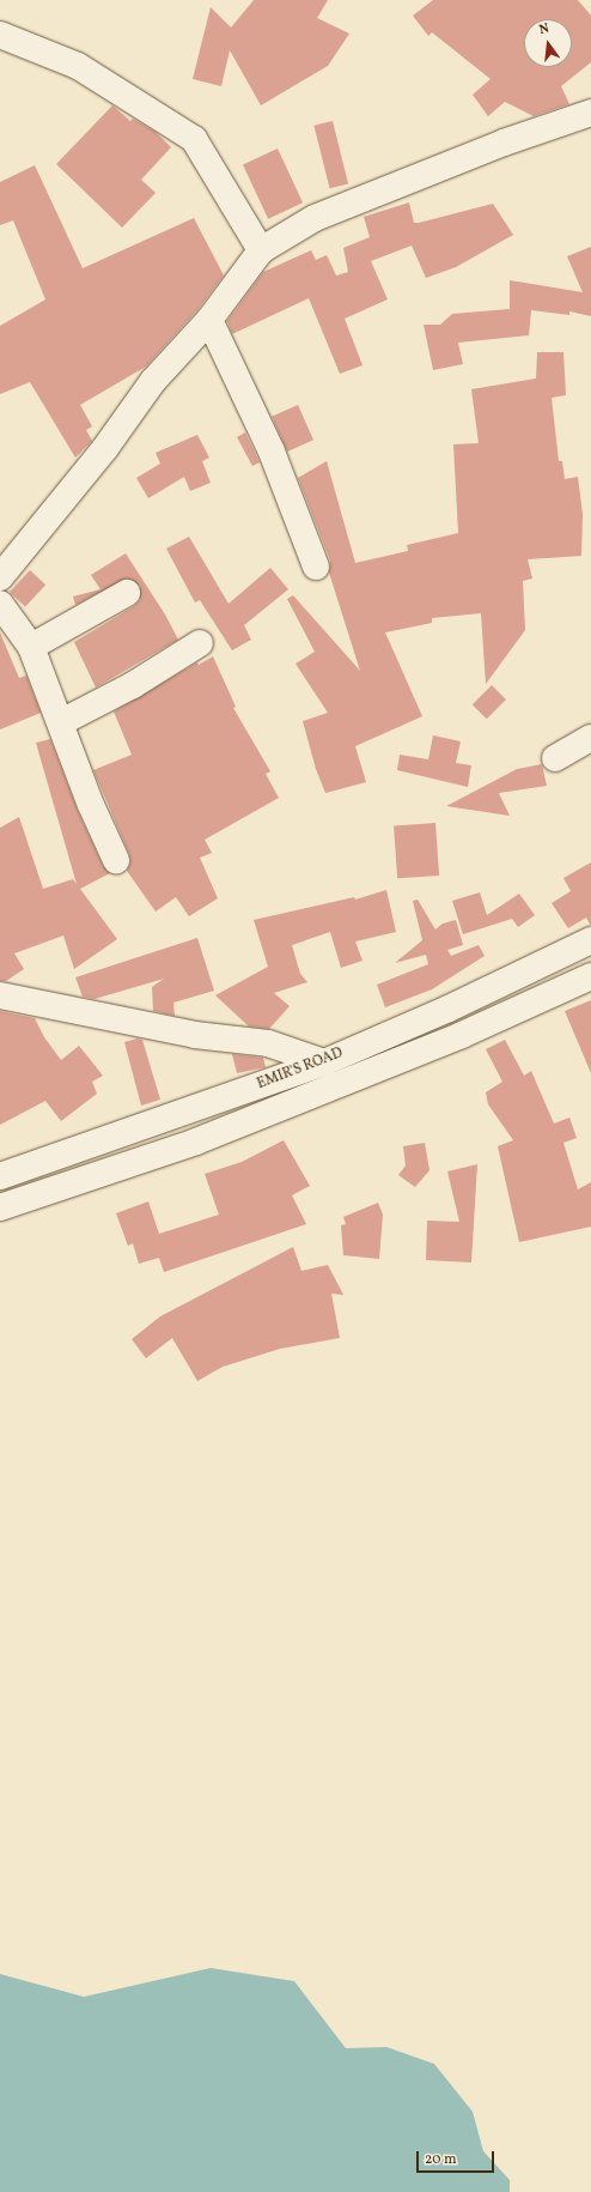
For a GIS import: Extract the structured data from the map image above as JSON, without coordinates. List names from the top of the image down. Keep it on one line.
{"streets":{"street":["EMIR'S ROAD"]},"scale_bar":"20 m","north":"top"}
